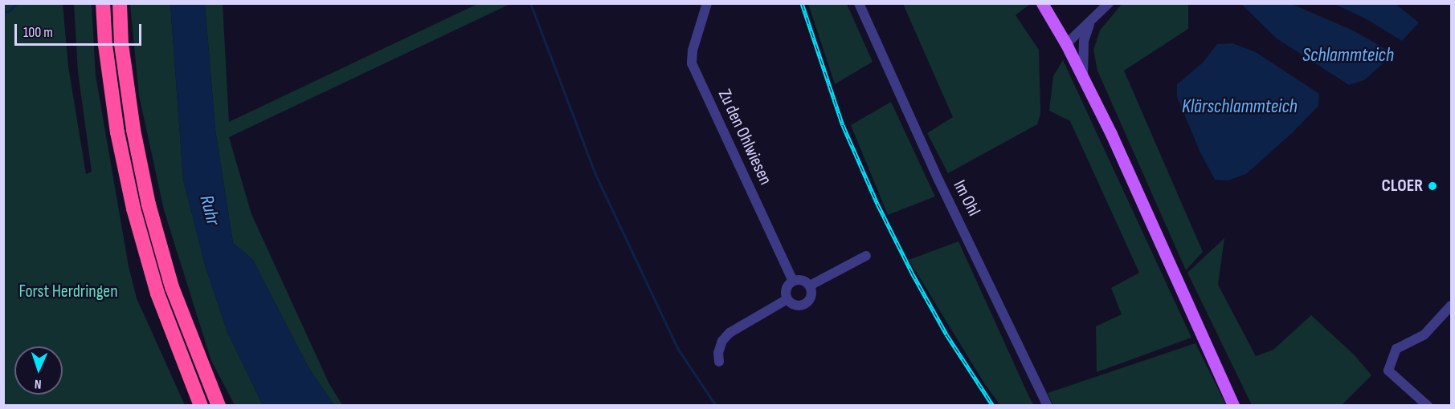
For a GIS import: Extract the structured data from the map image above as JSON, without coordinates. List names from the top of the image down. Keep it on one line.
{"streets":{"street":["Zu den Ohlwiesen","Im Ohl"]},"water":["Schlammteich","Klärschlammteich","Ruhr"],"parks":["Forst Herdringen"],"places":["CLOER"],"scale_bar":"100 m","north":"bottom"}
